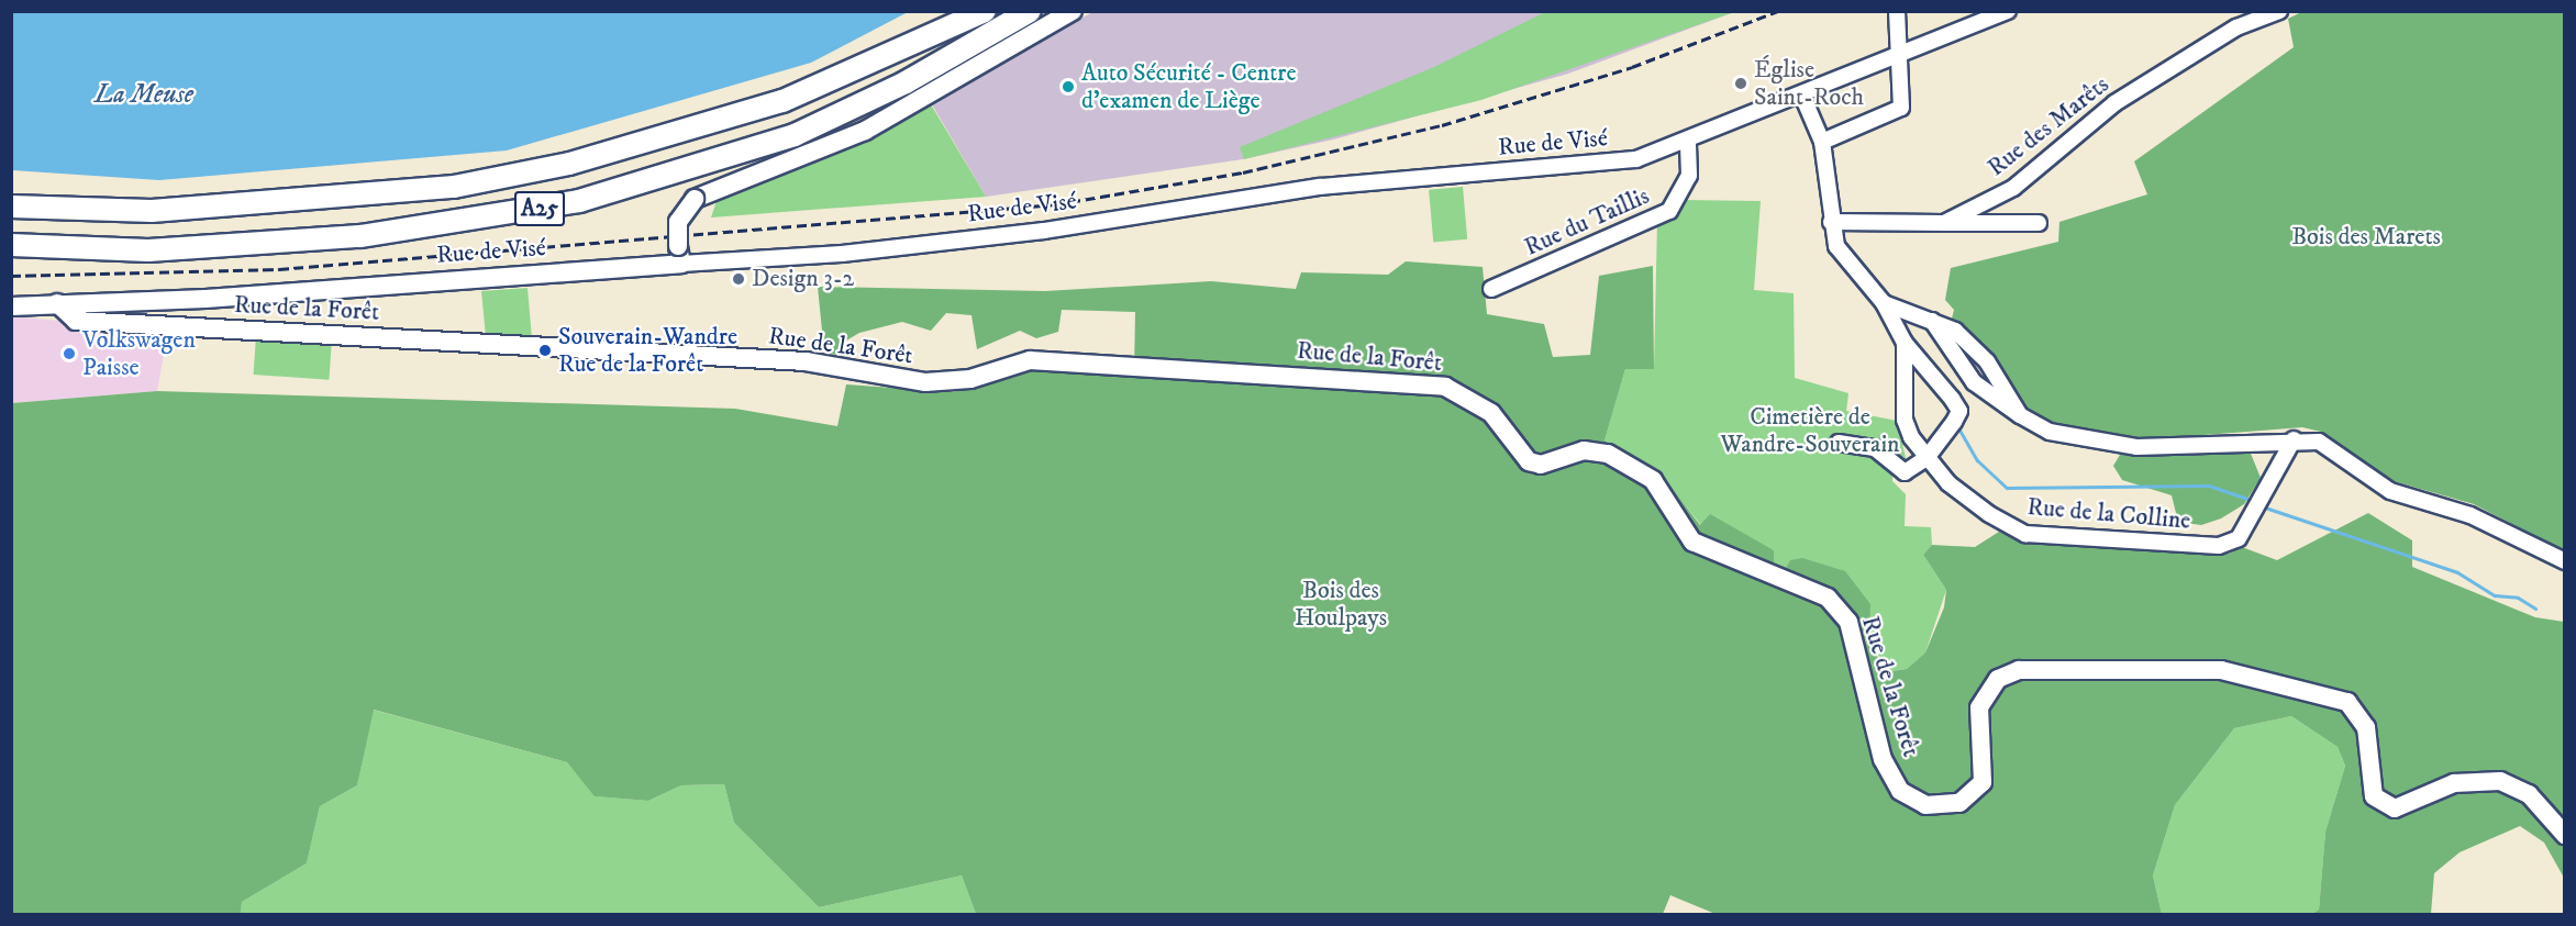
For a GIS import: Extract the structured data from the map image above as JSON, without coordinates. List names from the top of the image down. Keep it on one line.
{"streets":{"highway":["A25"],"main road":["Rue de Visé","Rue de la Forêt"],"street":["Rue des Marêts","Rue du Taillis","Rue de la Colline"]},"crossings":[["Rue des Marêts","Rue de la Colline"],["Rue de Visé","Rue du Taillis"],["Rue de Visé","Rue de la Forêt"],["Rue de Visé","Rue de la Colline"]],"water":["La Meuse"],"parks":["Bois des Marets","Cimetière de Wandre-Souverain","Bois des Houlpays"],"places":["Église Saint-Roch","Auto Sécurité - Centre d'examen de Liège","Design 3-2","Souverain-Wandre Rue de la Forêt","Volkswagen Paisse"]}
